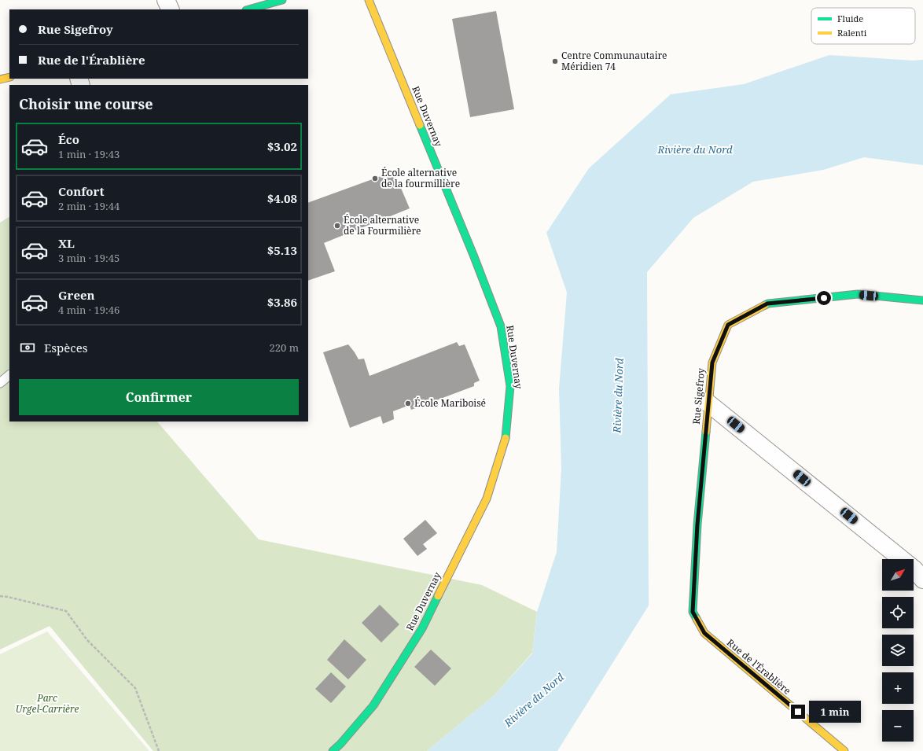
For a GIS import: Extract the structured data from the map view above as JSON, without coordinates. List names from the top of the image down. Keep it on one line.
{"streets":{"street":["Rue Duvernay","Rue Sigefroy","Rue de l'Érablière"]},"crossings":[["Rue Sigefroy","Rue de l'Érablière"]],"water":["Rivière du Nord"],"parks":["Parc Urgel-Carrière"],"places":["Centre Communautaire Méridien 74","École alternative de la fourmillière","École alternative de la Fourmilière","École Mariboisé"],"legend":["Fluide","Ralenti"],"north":"top right","page":{"banner":["Rue Sigefroy","Rue de l'Érablière"],"heading":"Choisir une course","list":[{"name":"Éco","note":"1 min · 19:43","value":"$3.02"},{"name":"Confort","note":"2 min · 19:44","value":"$4.08"},{"name":"XL","note":"3 min · 19:45","value":"$5.13"},{"name":"Green","note":"4 min · 19:46","value":"$3.86"}],"pay":["Espèces","220 m"],"buttons":"Confirmer","map_buttons":["+","−"],"bubble":"1 min"}}
